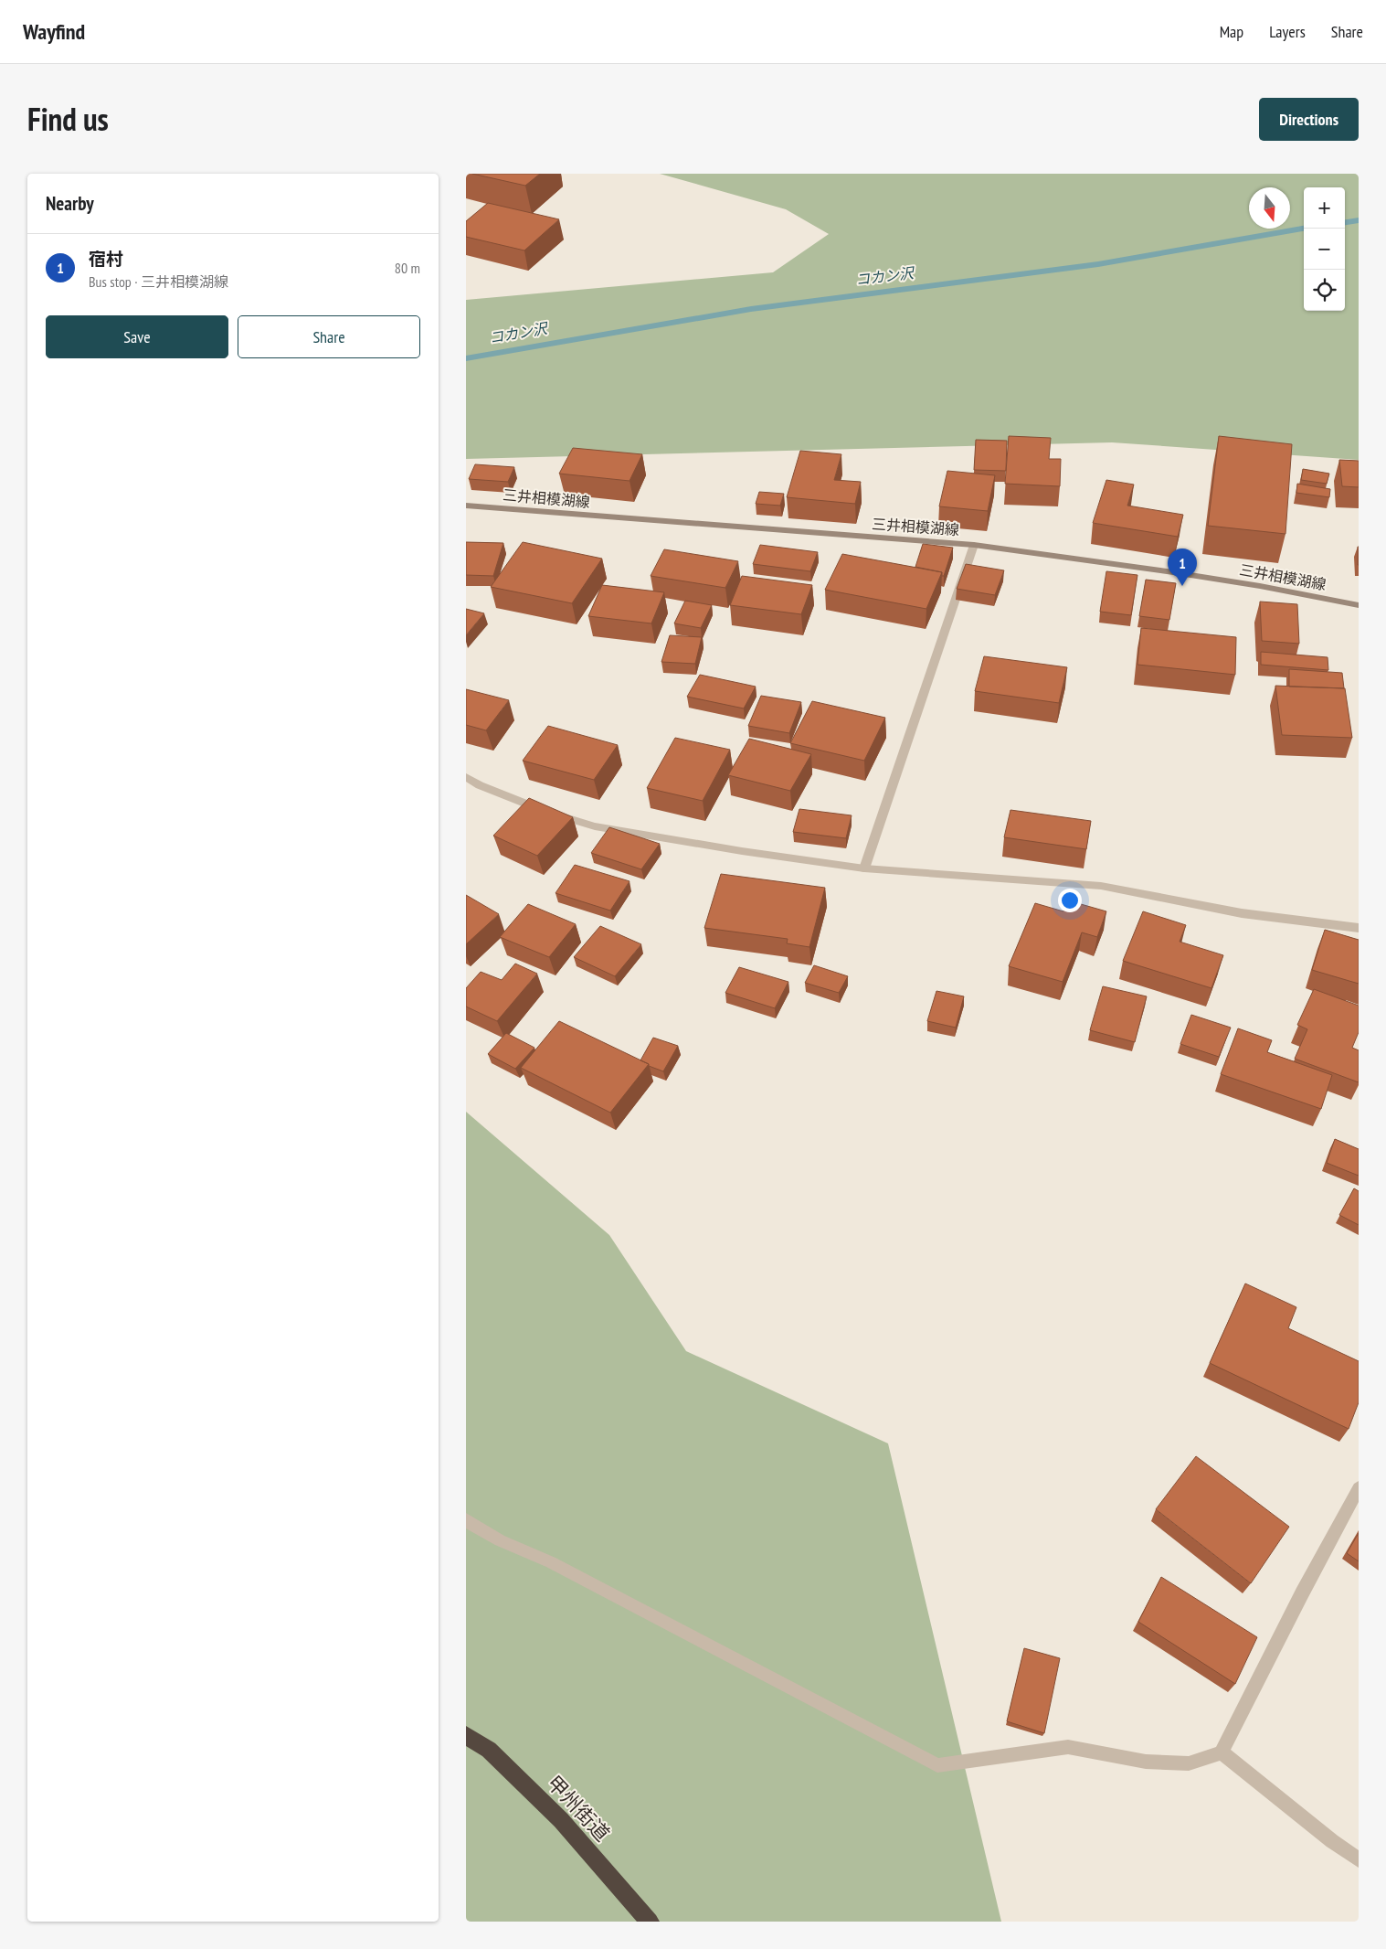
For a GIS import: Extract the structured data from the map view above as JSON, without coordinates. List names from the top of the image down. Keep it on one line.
{"streets":{"highway":["甲州街道"],"main road":["三井相模湖線"]},"water":["コカン沢"],"north":"bottom","page":{"header":"Wayfind","nav":["Map","Layers","Share"],"title":"Find us","buttons":["Directions",["Save","Share"]],"heading":"Nearby","map_buttons":["+","−"],"list":[{"mark":"1","name":"宿村","note":"Bus stop · 三井相模湖線","value":"80 m"}],"pins":"1"}}
